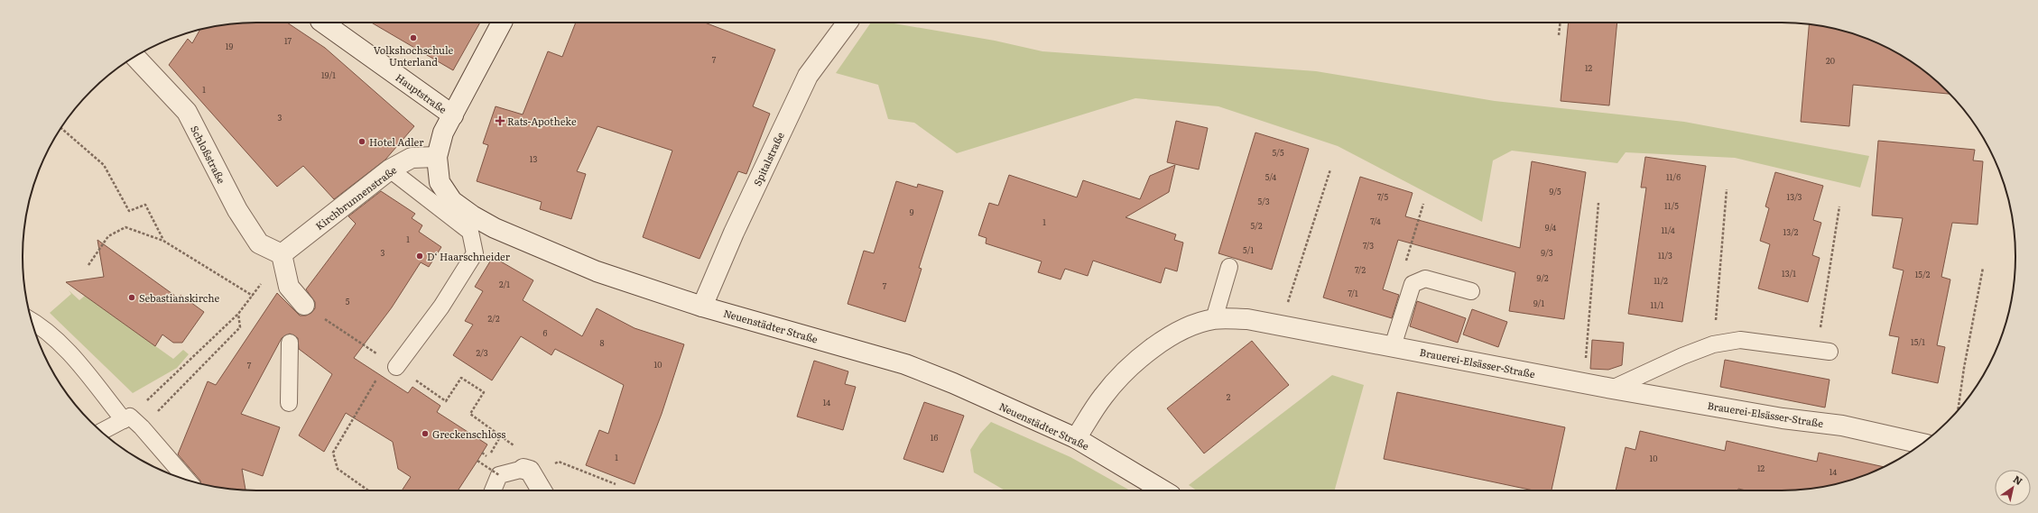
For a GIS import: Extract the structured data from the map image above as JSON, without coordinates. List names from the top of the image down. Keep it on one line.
{"streets":{"street":["Hauptstraße","Schloßstraße","Spitalstraße","Kirchbrunnenstraße","Neuenstädter Straße","Brauerei-Elsässer-Straße"]},"crossings":[["Hauptstraße","Neuenstädter Straße"],["Schloßstraße","Kirchbrunnenstraße"],["Spitalstraße","Neuenstädter Straße"],["Kirchbrunnenstraße","Neuenstädter Straße"],["Neuenstädter Straße","Brauerei-Elsässer-Straße"]],"places":{"other":["Volkshochschule Unterland","Hotel Adler","D‘ Haarschneider","Sebastianskirche","Greckenschloss"],"health":["Rats-Apotheke"]},"house_numbers":["17","19","7","20","12","19/1","1","3","5/5","13","5/4","11/6","9/5","7/5","13/3","5/3","11/5","9","7/4","1","5/2","9/4","11/4","13/2","1","7/3","5/1","3","9/3","11/3","7/2","13/1","15/2","9/2","11/2","2/1","7","7/1","5","9/1","11/1","2/2","6","15/1","8","2/3","10","7","2","14","16","1","10","12","14"],"north":"top right"}
